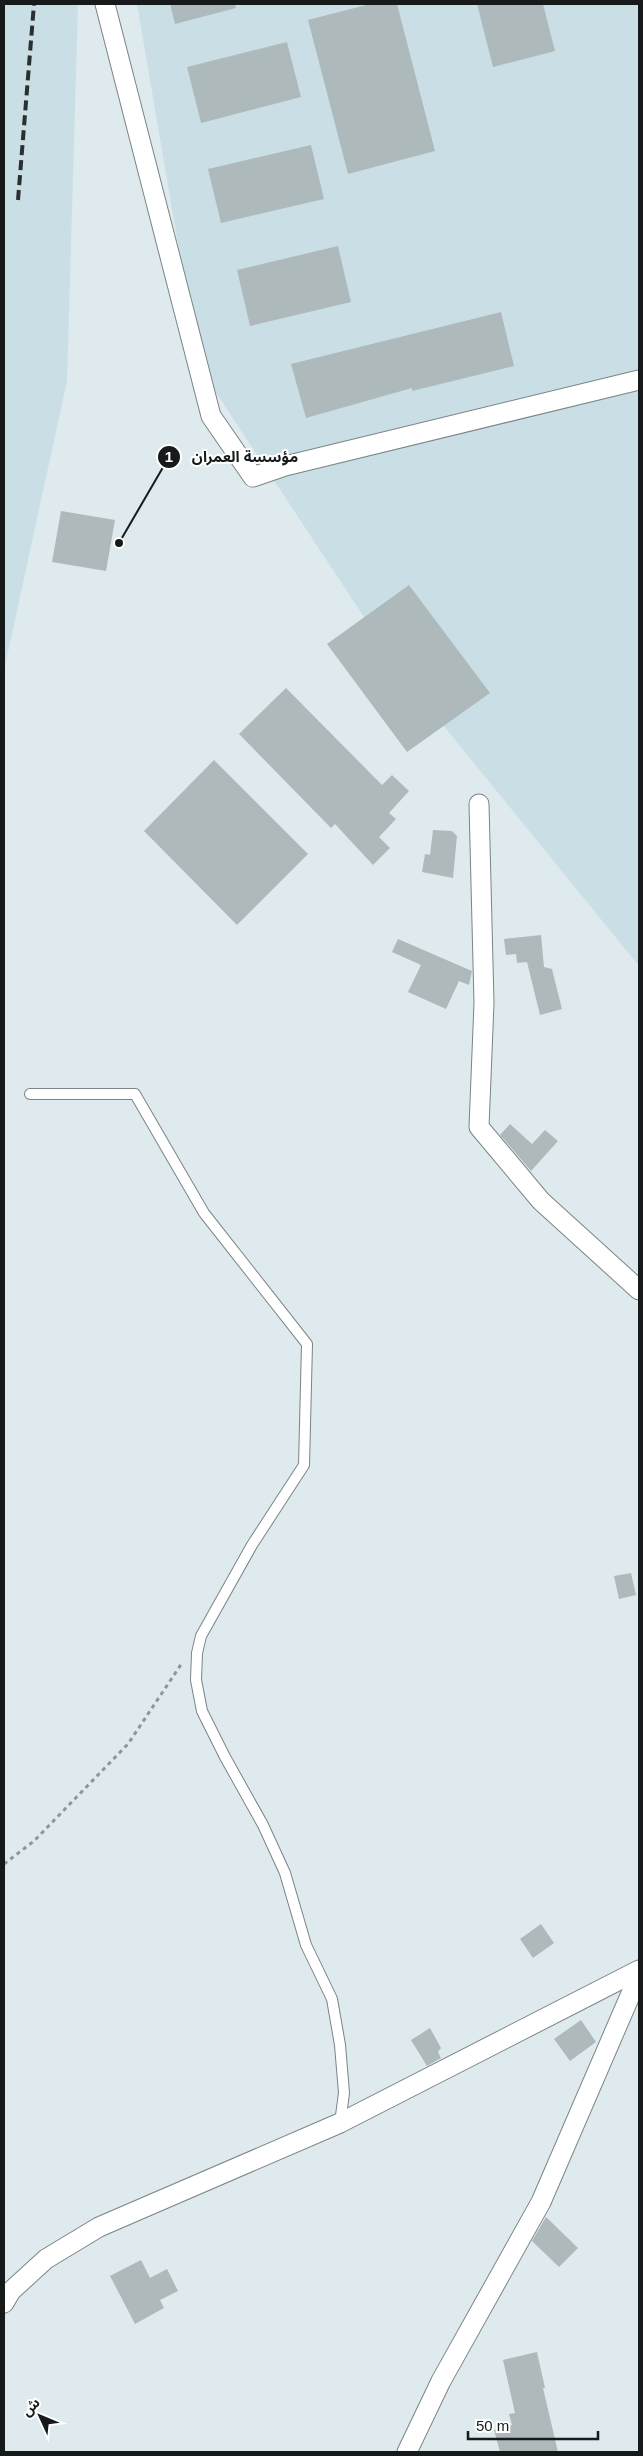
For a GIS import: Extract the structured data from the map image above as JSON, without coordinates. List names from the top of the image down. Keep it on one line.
{"places":["مؤسسة العمران"],"scale_bar":"50 m","north":"top left"}
